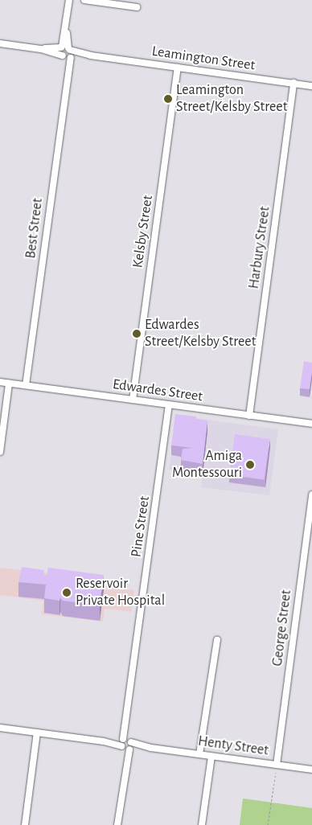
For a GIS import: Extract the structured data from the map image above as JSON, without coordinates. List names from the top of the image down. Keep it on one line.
{"streets":{"street":["Leamington Street","Best Street","Kelsby Street","Harbury Street","Edwardes Street","Pine Street","George Street","Henty Street"]},"crossings":[["Leamington Street","Best Street"],["Leamington Street","Kelsby Street"],["Leamington Street","Harbury Street"],["Best Street","Edwardes Street"],["Kelsby Street","Edwardes Street"],["Harbury Street","Edwardes Street"],["Edwardes Street","Pine Street"],["Pine Street","Henty Street"],["George Street","Henty Street"]],"places":["Leamington Street/Kelsby Street","Edwardes Street/Kelsby Street","Amiga Montessouri","Reservoir Private Hospital"]}
